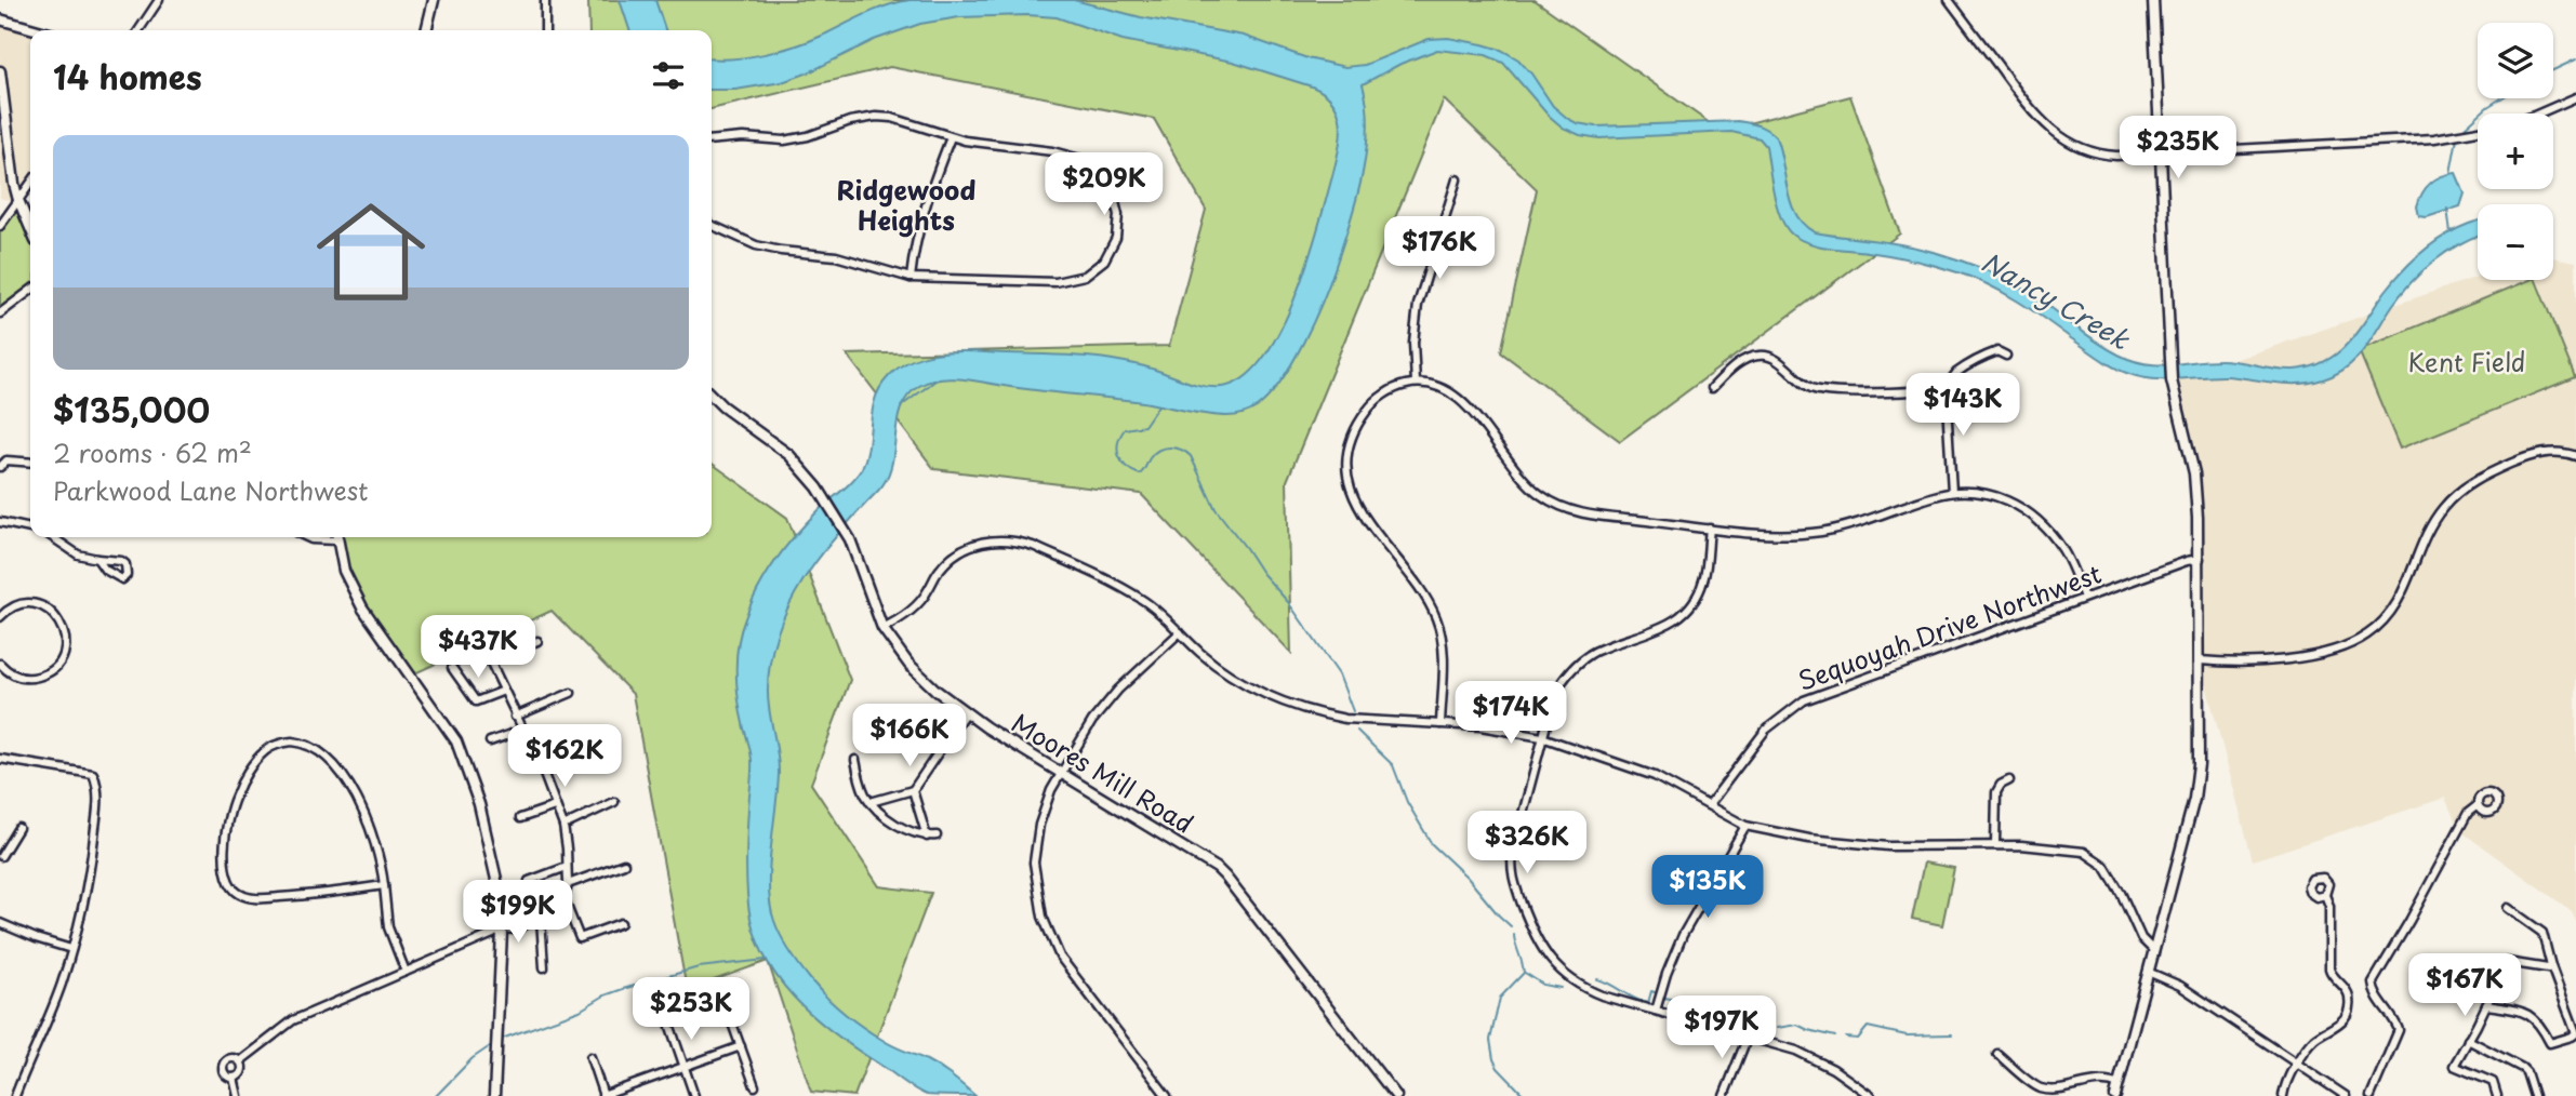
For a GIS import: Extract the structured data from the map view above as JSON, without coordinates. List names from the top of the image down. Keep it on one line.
{"streets":{"street":["Sequoyah Drive Northwest","Moores Mill Road"]},"districts":["Ridgewood Heights"],"water":["Nancy Creek"],"parks":["Kent Field"],"page":{"map_buttons":["+","−"],"heading":"14 homes","price":["$235K","$209K","$176K","$143K","$437K","$174K","$166K","$162K","$326K","$135K","$199K","$167K","$253K","$197K"],"list":[{"name":"$135,000","note":"2 rooms · 62 m² · Parkwood Lane Northwest"}]}}
